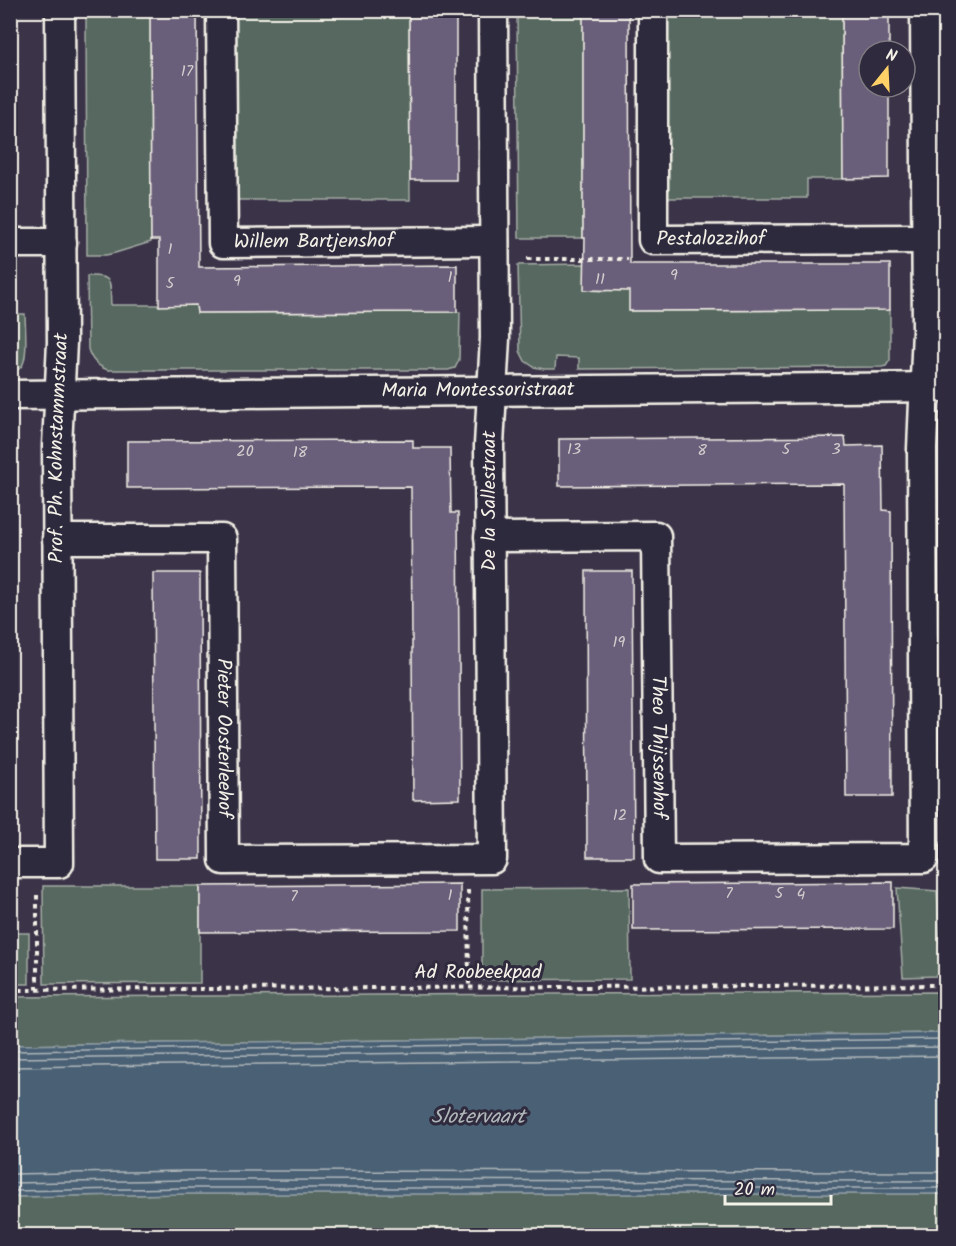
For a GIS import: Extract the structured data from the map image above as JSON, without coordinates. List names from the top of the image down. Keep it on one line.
{"streets":{"street":["Pestalozzihof","Willem Bartjenshof","Maria Montessoristraat","Prof. Ph. Kohnstammstraat","De la Sallestraat","Pieter Oosterleehof","Theo Thijssenhof"],"path":["Ad Roobeekpad"]},"crossings":[["Willem Bartjenshof","De la Sallestraat"],["Maria Montessoristraat","Prof. Ph. Kohnstammstraat"],["Maria Montessoristraat","De la Sallestraat"],["Prof. Ph. Kohnstammstraat","Pieter Oosterleehof"],["De la Sallestraat","Pieter Oosterleehof"],["De la Sallestraat","Theo Thijssenhof"]],"water":["Slotervaart"],"house_numbers":["17","1","9","1","11","9","5","13","5","3","8","20","18","19","12","7","5","4","1","7"],"scale_bar":"20 m","north":"top"}
